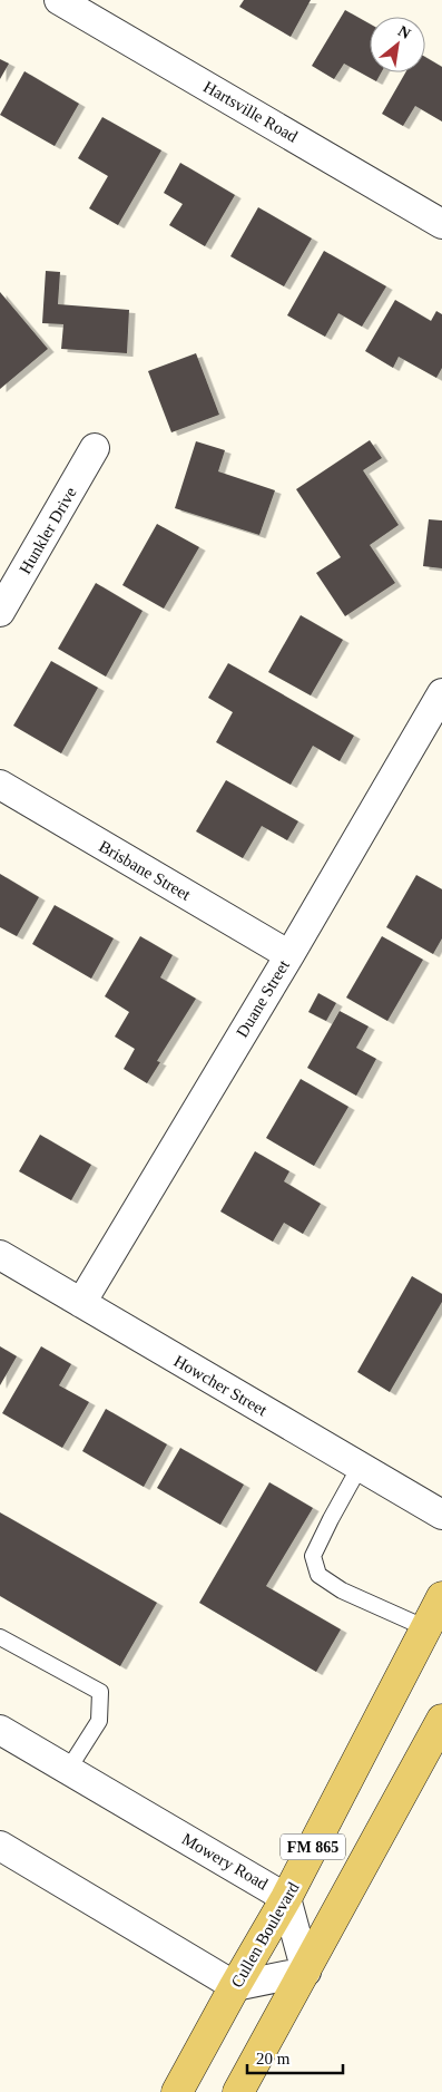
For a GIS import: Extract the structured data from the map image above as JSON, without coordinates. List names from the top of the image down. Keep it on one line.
{"streets":{"main road":["FM 865","Cullen Boulevard"],"street":["Hartsville Road","Hunkler Drive","Brisbane Street","Duane Street","Howcher Street","Mowery Road"]},"crossings":[["Brisbane Street","Duane Street"],["Duane Street","Howcher Street"],["FM 865","Mowery Road"],["Mowery Road","Cullen Boulevard"]],"scale_bar":"20 m","north":"top right"}
